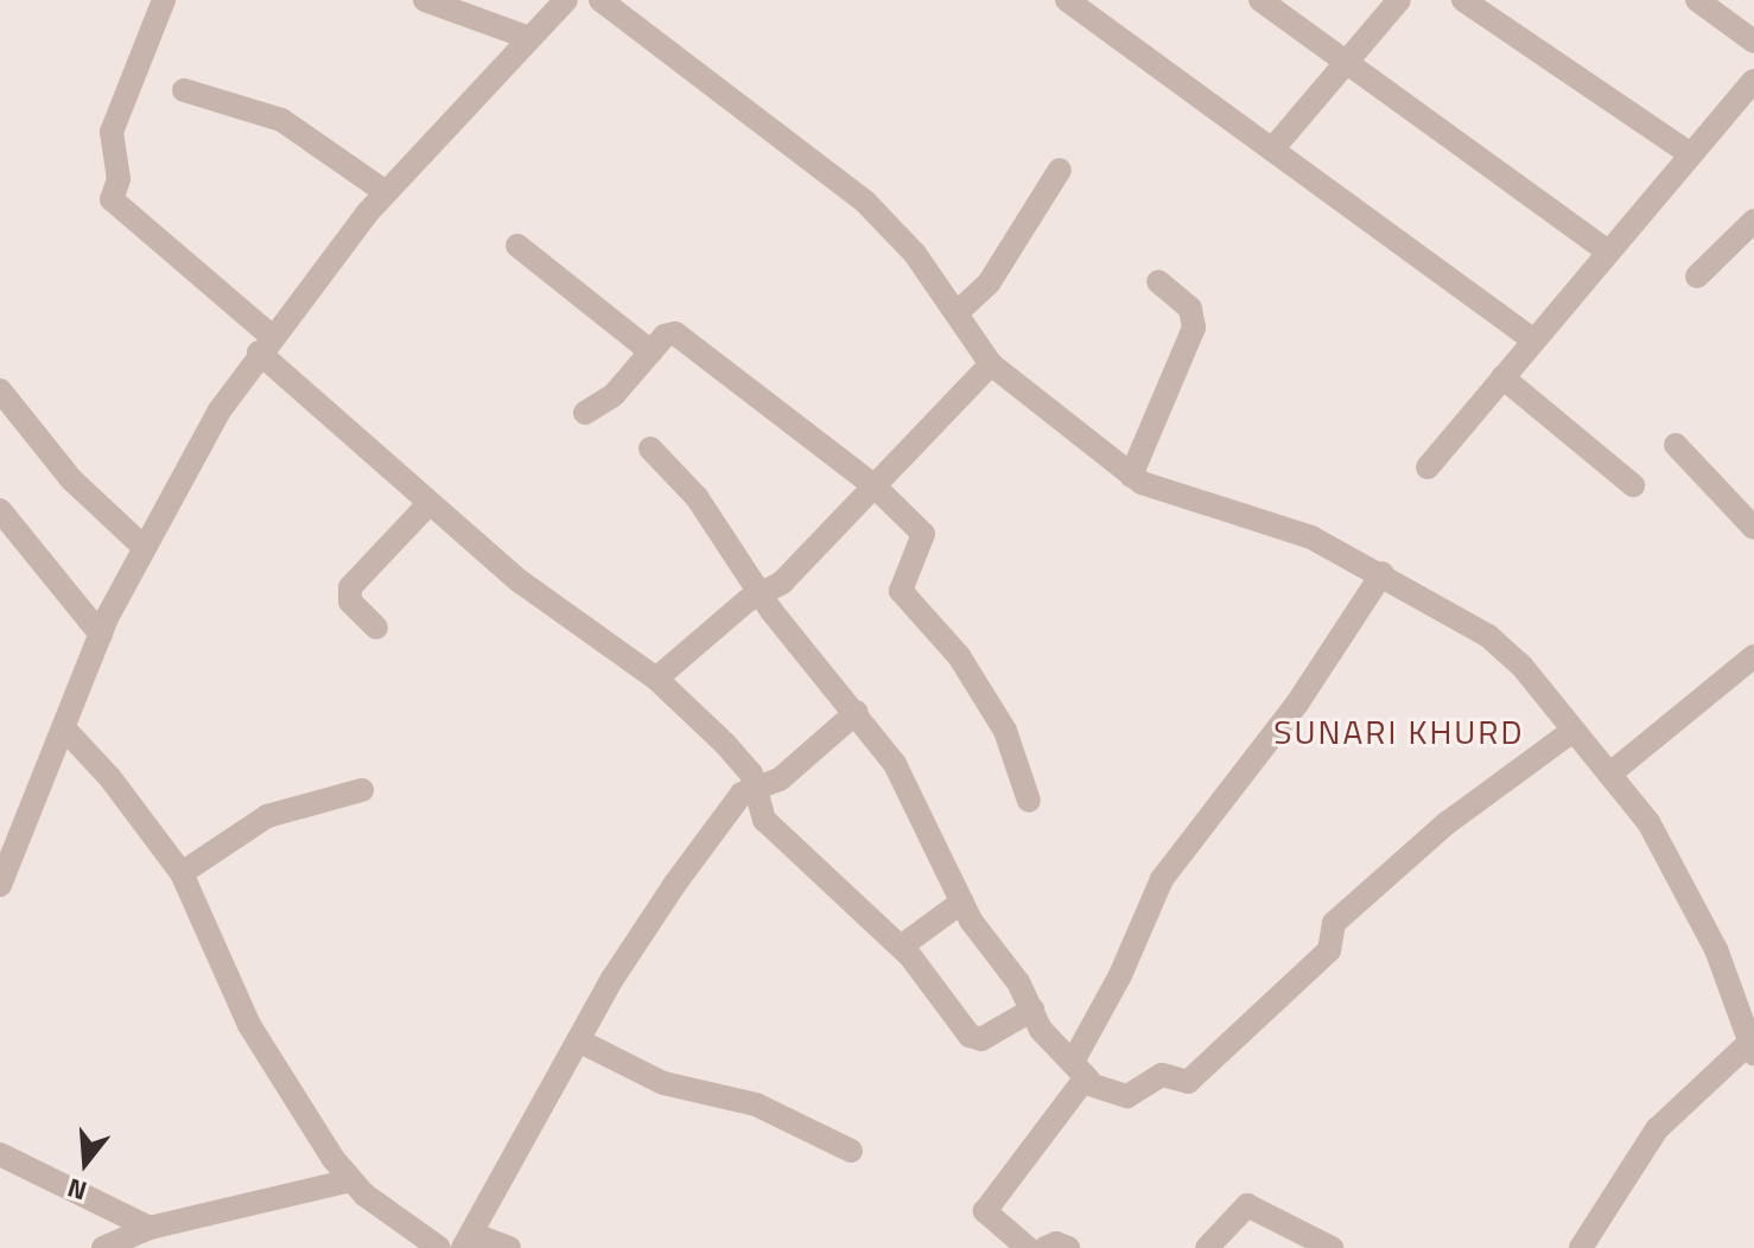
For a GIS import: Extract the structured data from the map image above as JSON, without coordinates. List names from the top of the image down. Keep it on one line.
{"districts":["SUNARI KHURD"],"north":"bottom"}
